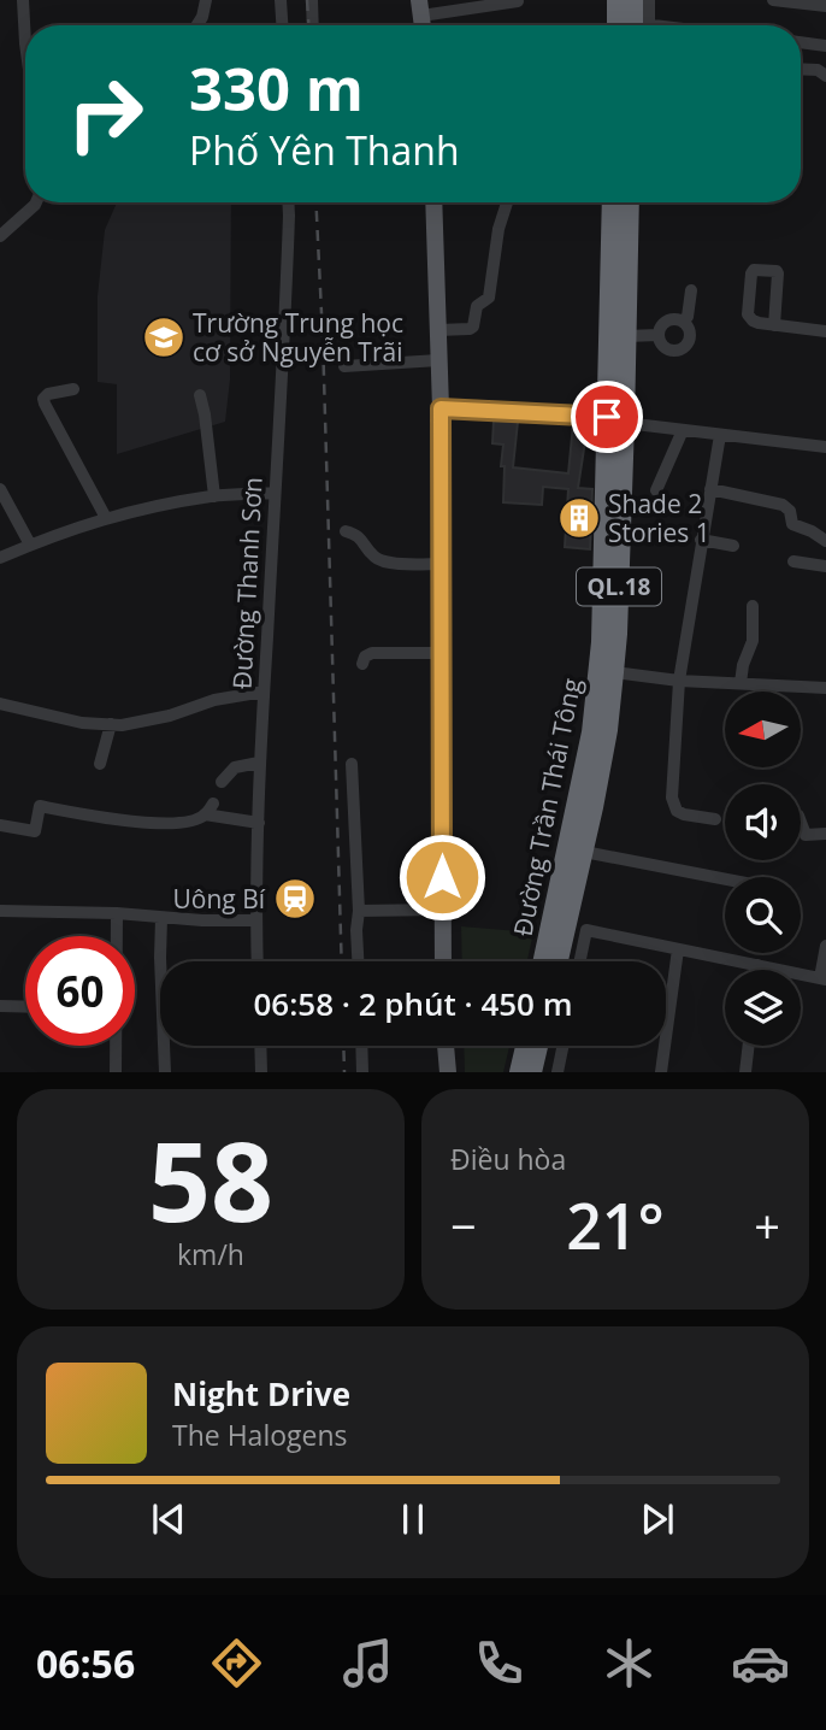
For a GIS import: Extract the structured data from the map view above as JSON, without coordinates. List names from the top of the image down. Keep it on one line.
{"streets":{"highway":["QL.18","Đường Trần Thái Tông"],"street":["Đường Thanh Sơn"]},"places":{"school or university":["Trường Trung học cơ sở Nguyễn Trãi"],"building":["Shade 2 Stories 1"],"station":["Uông Bí"]},"north":"left","page":{"turn":["330 m","Phố Yên Thanh"],"limit":"60","trip":"06:58 · 2 phút · 450 m","tile":[["58","km/h"],"Điều hòa"],"heat":["−","21°","+"],"song":["Night Drive","The Halogens"],"tabs":"06:56"}}
